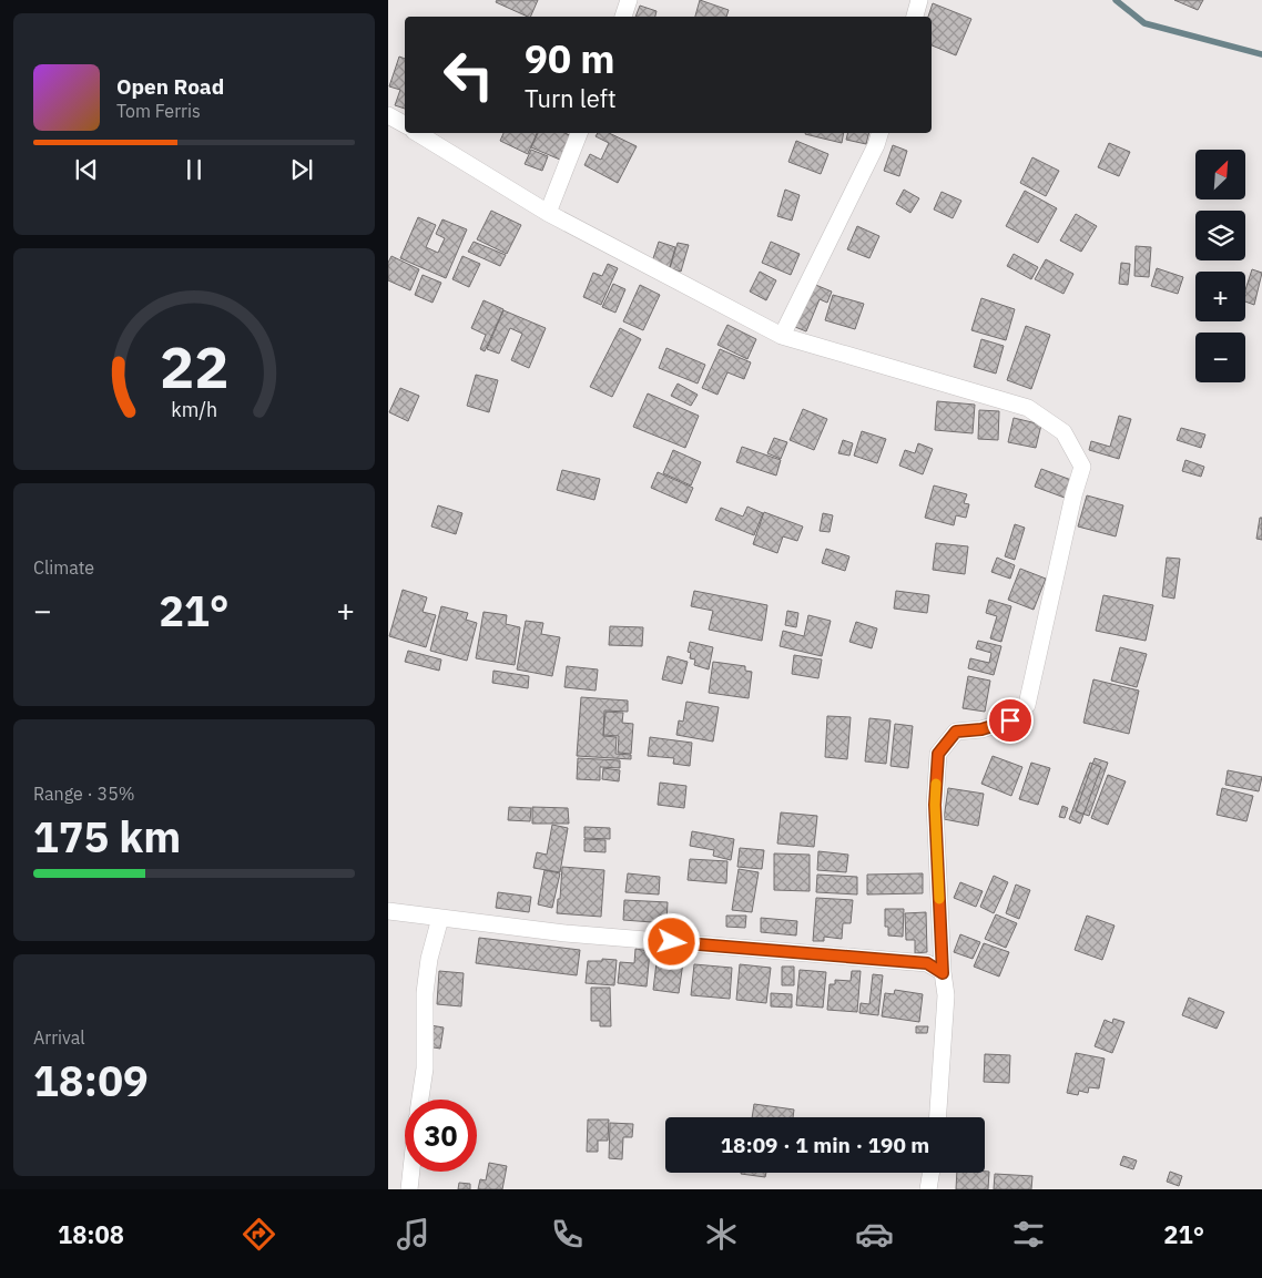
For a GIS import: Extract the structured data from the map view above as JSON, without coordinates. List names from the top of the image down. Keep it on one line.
{"north":"top right","page":{"turn":["90 m","Turn left"],"song":["Open Road","Tom Ferris"],"map_buttons":["+","−"],"tile":["Climate",["Range · 35%","175 km"],["Arrival","18:09"]],"heat":["−","21°","+"],"limit":"30","trip":"18:09 · 1 min · 190 m","tabs":["18:08","21°"],"gauge":["22","km/h"]}}
